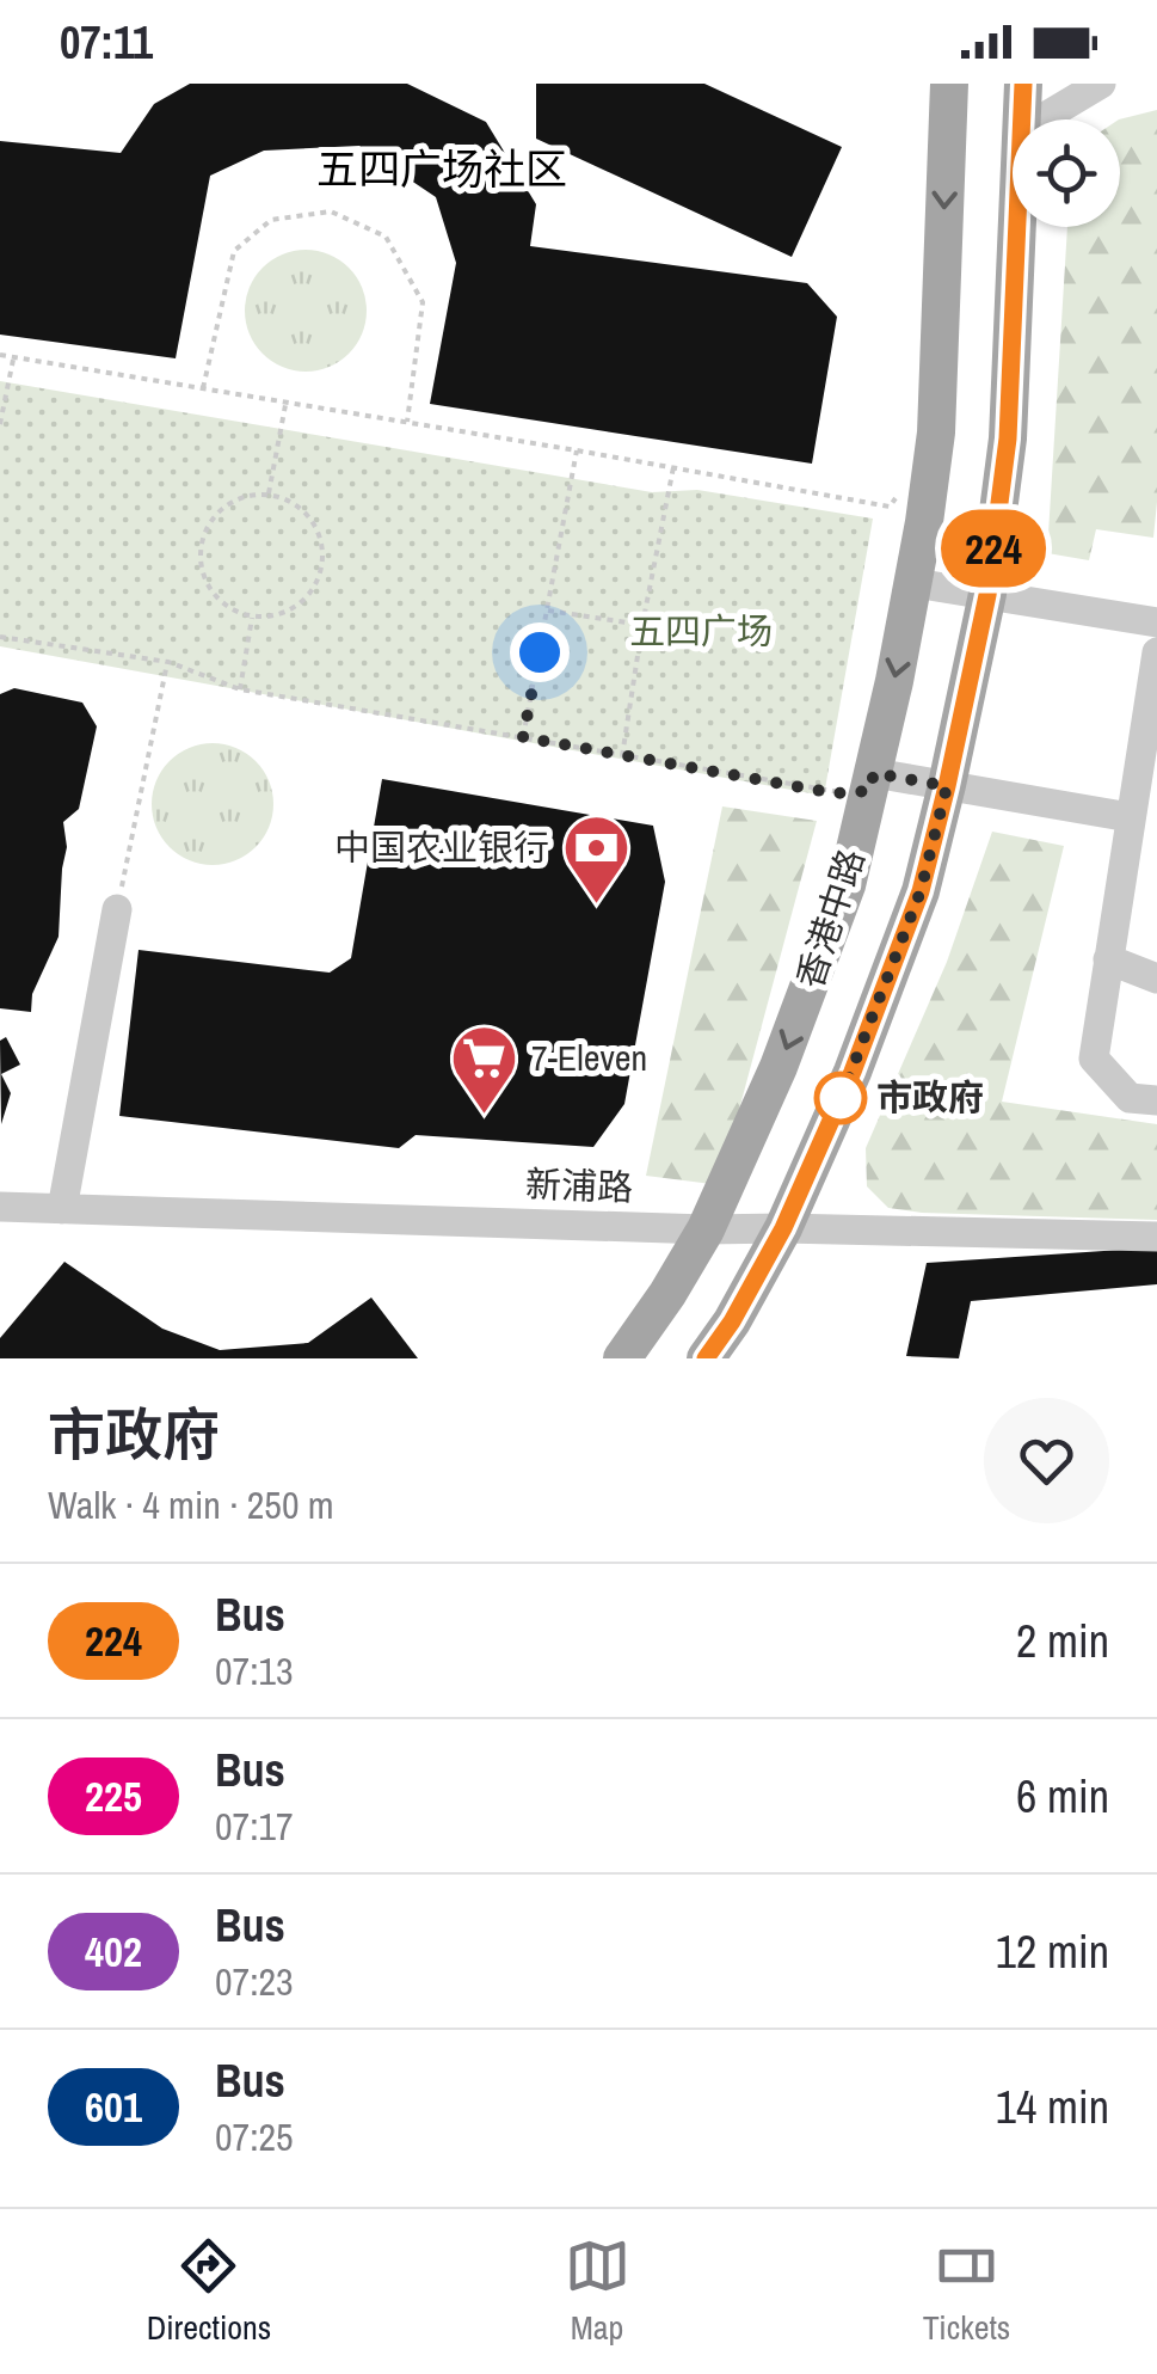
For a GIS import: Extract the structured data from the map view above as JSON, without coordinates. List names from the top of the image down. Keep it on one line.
{"streets":{"main road":["香港中路"],"street":["新浦路"]},"crossings":[["香港中路","新浦路"]],"districts":["五四广场社区"],"parks":["五四广场"],"places":{"bank":["中国农业银行"],"other":["市政府"],"supermarket":["7-Eleven"]},"lines":["bus line 224"],"page":{"status":"07:11","on_map":"224","heading":["市政府","Walk · 4 min · 250 m"],"list":[{"mark":"224","name":"Bus","note":"07:13","value":"2 min"},{"mark":"225","name":"Bus","note":"07:17","value":"6 min"},{"mark":"402","name":"Bus","note":"07:23","value":"12 min"},{"mark":"601","name":"Bus","note":"07:25","value":"14 min"}],"tabs":["Directions","Map","Tickets"]}}
